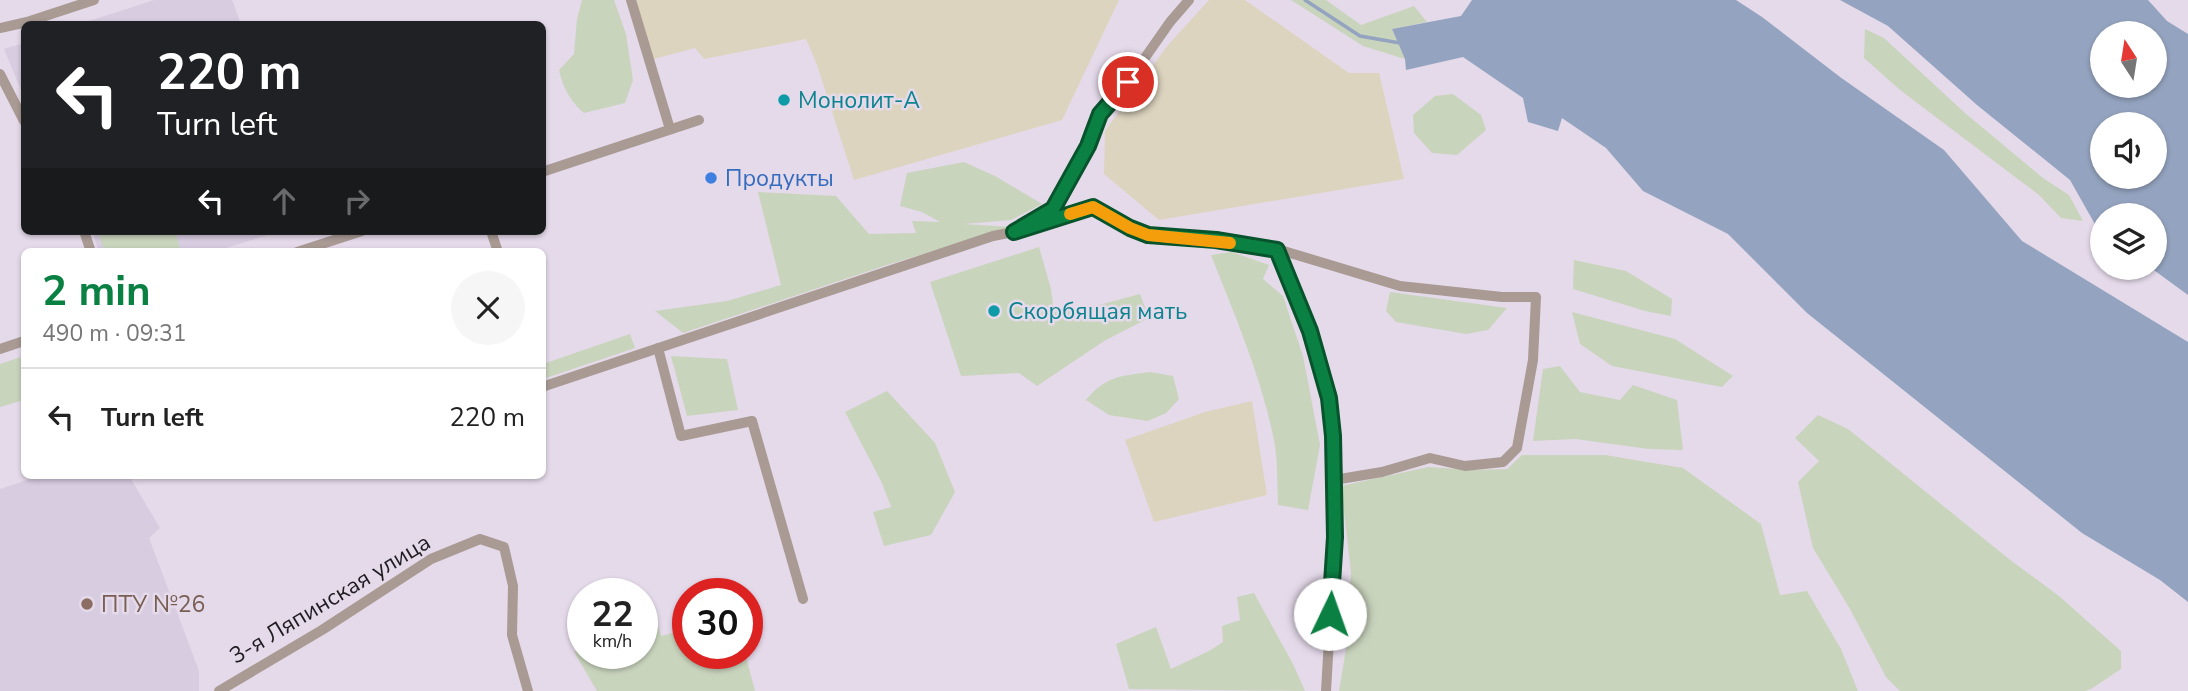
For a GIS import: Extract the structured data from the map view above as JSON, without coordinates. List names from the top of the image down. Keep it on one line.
{"streets":{"street":["3-я Ляпинская улица"]},"places":["Монолит-А","Продукты","Скорбящая мать","ПТУ №26"],"north":"top","page":{"turn":["220 m","Turn left"],"heading":["2 min","490 m · 09:31"],"list":[{"name":"Turn left","value":"220 m"}],"speed":"22 km/h","limit":"30"}}
